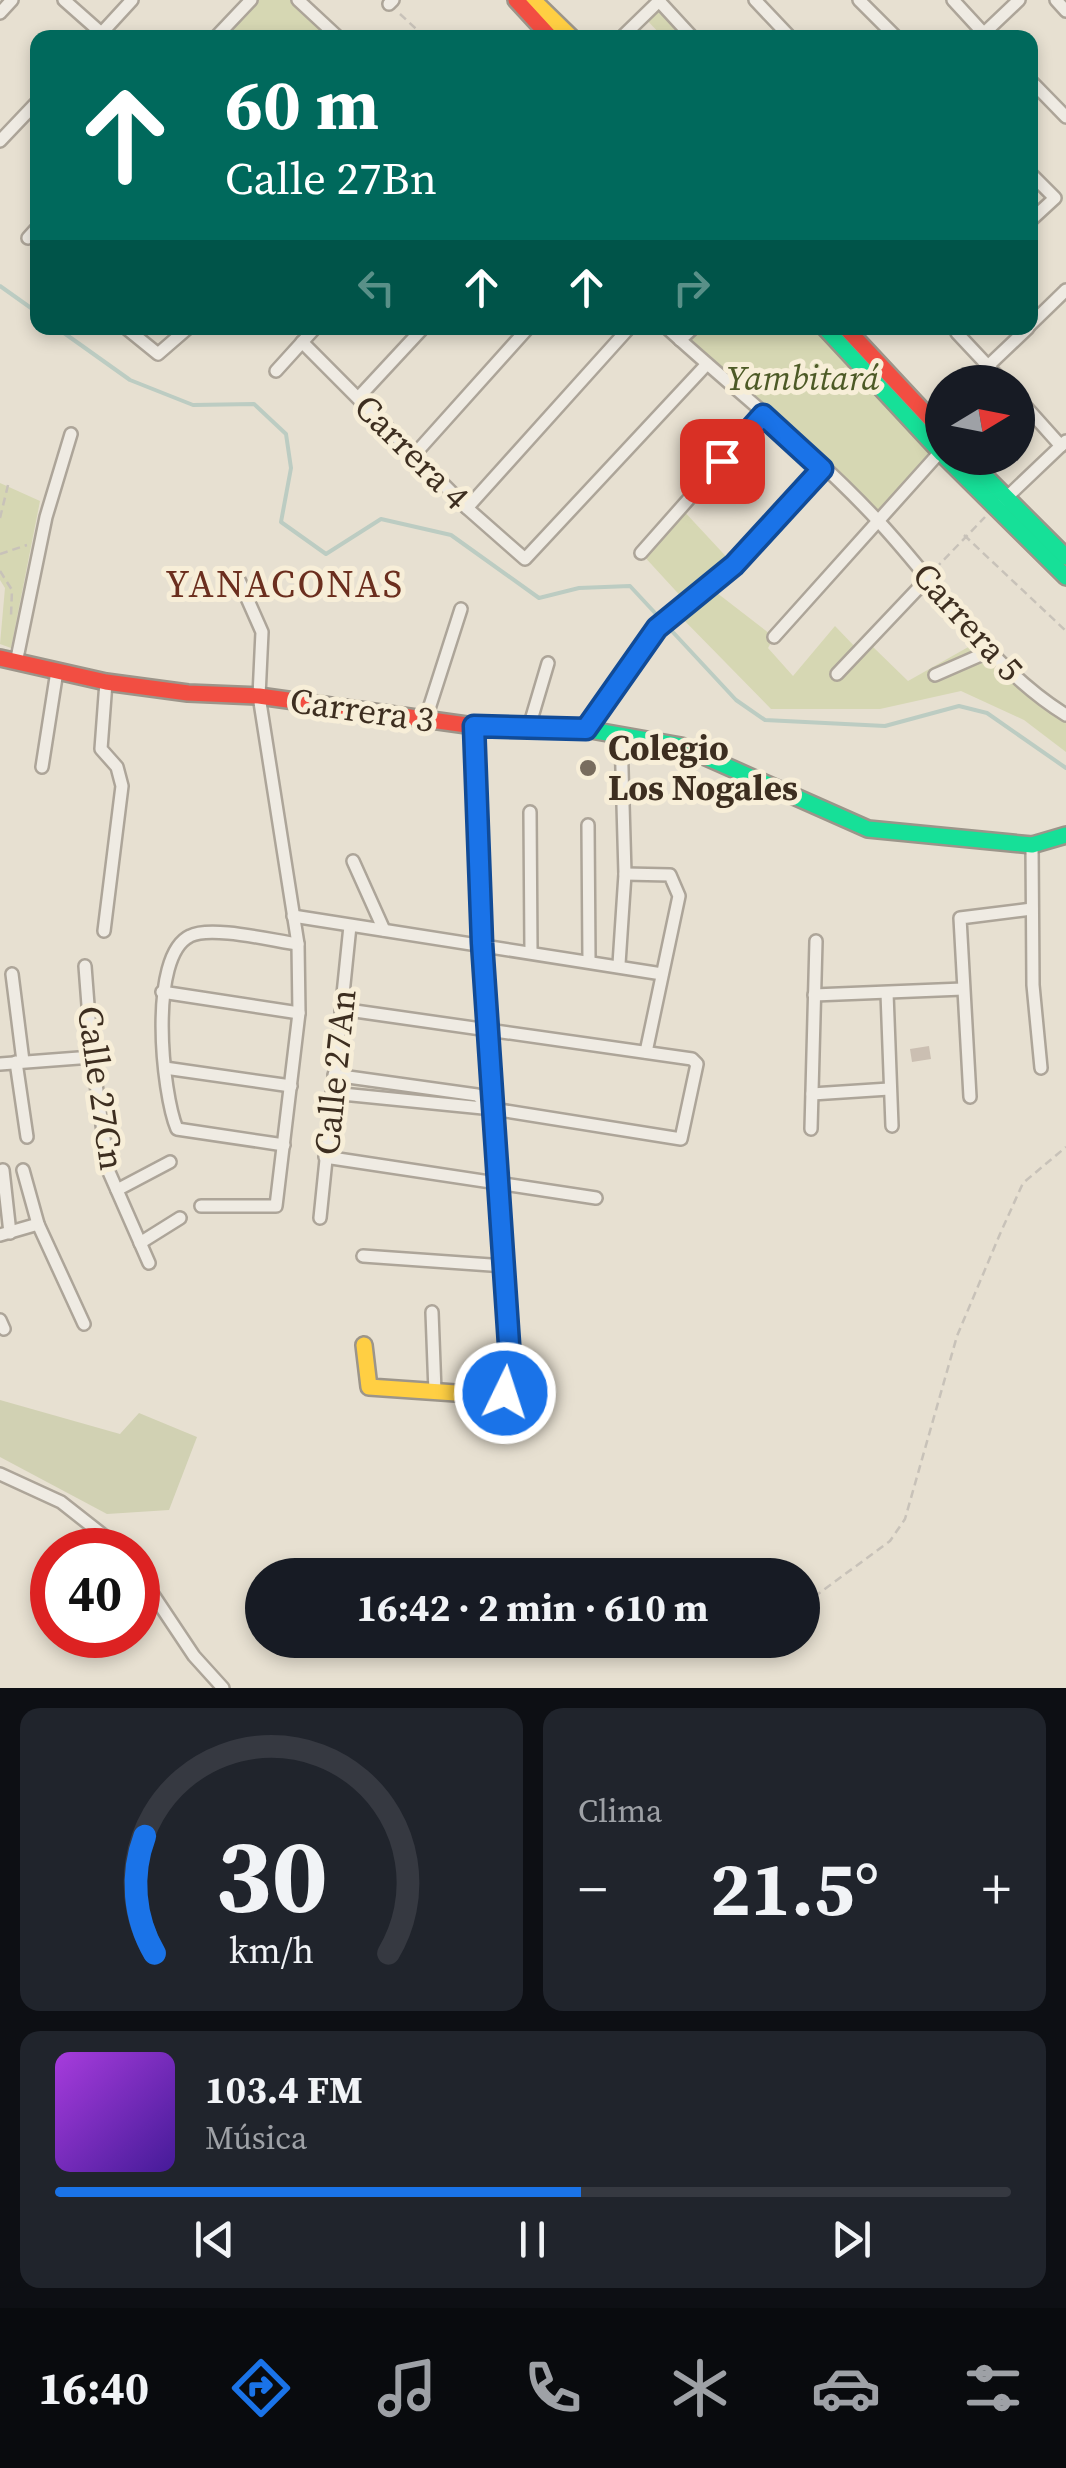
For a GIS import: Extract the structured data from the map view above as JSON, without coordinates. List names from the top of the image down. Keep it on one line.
{"streets":{"street":["Carrera 4","Carrera 5","Carrera 3","Calle 27An","Calle 27Cn"]},"crossings":[["Carrera 4","Carrera 5"]],"districts":["YANACONAS"],"parks":["Yambitará"],"places":["Colegio Los Nogales"],"north":"right","page":{"turn":["60 m","Calle 27Bn"],"limit":"40","trip":"16:42 · 2 min · 610 m","tile":"Clima","heat":["−","21.5°","+"],"song":["103.4 FM","Música"],"tabs":"16:40","gauge":["30","km/h"]}}
